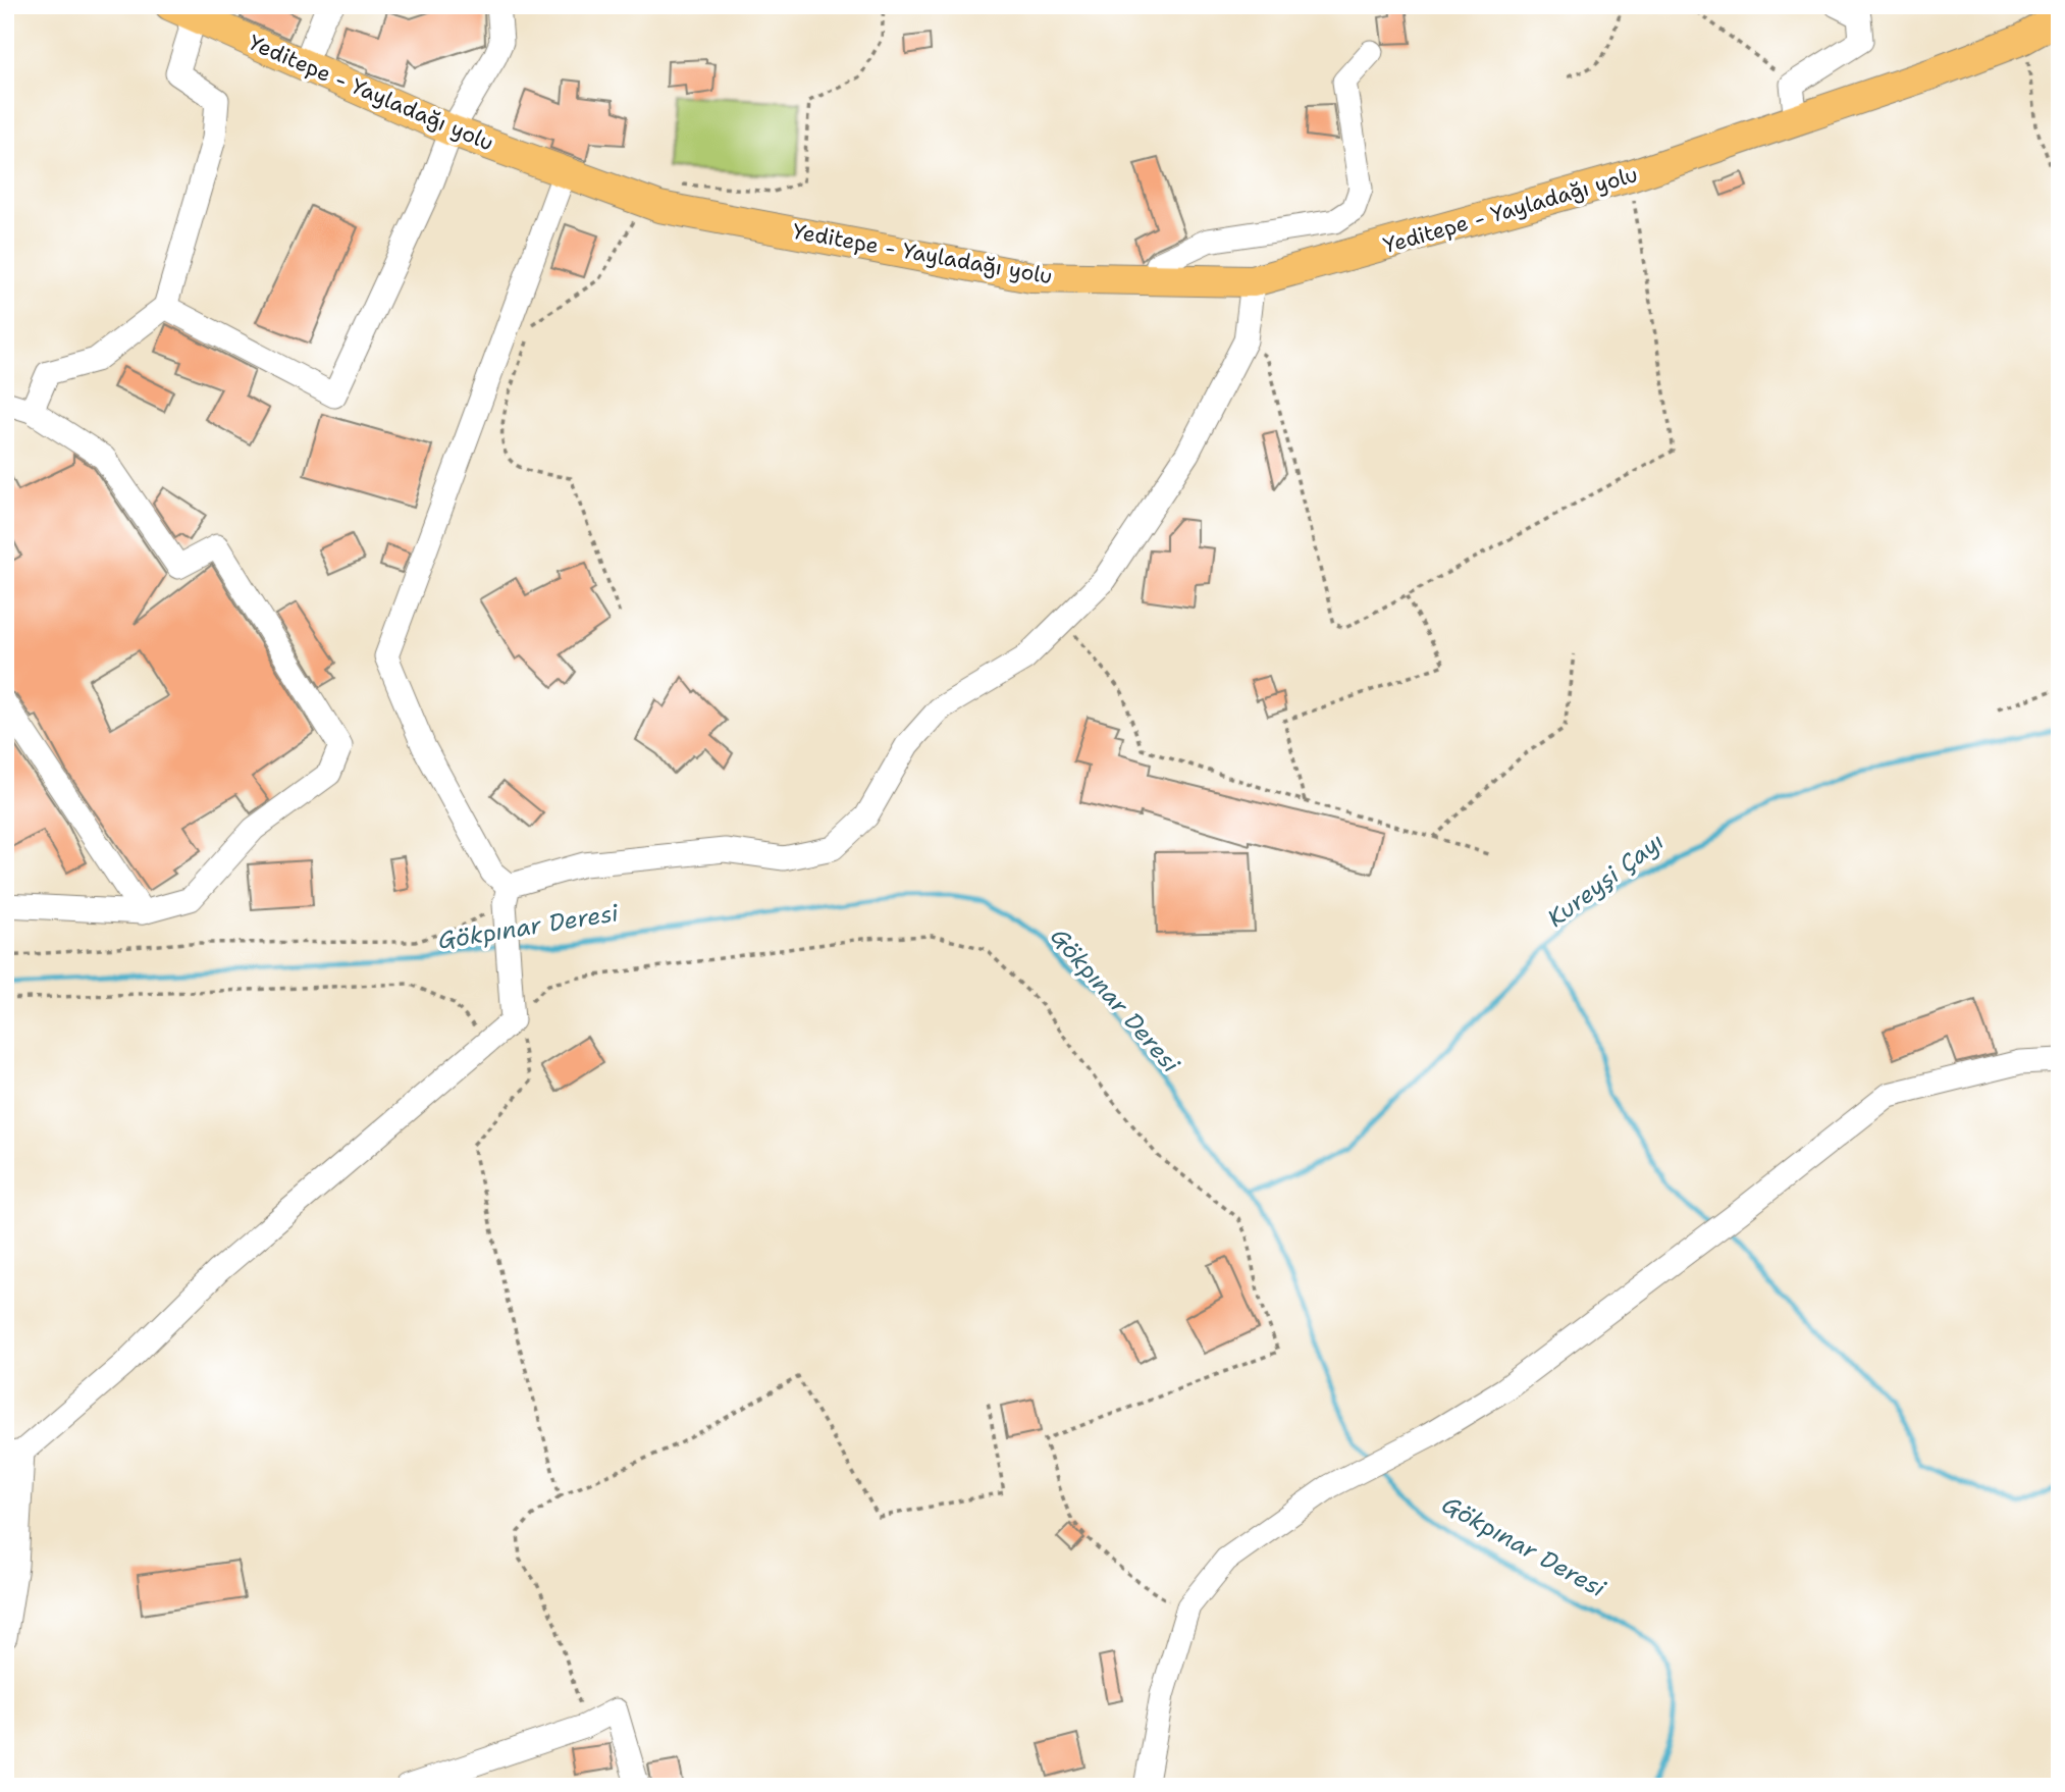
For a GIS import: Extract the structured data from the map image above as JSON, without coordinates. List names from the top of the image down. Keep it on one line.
{"streets":{"main road":["Yeditepe - Yayladağı yolu"]},"water":["Kureyşi Çayı","Gökpınar Deresi"]}
